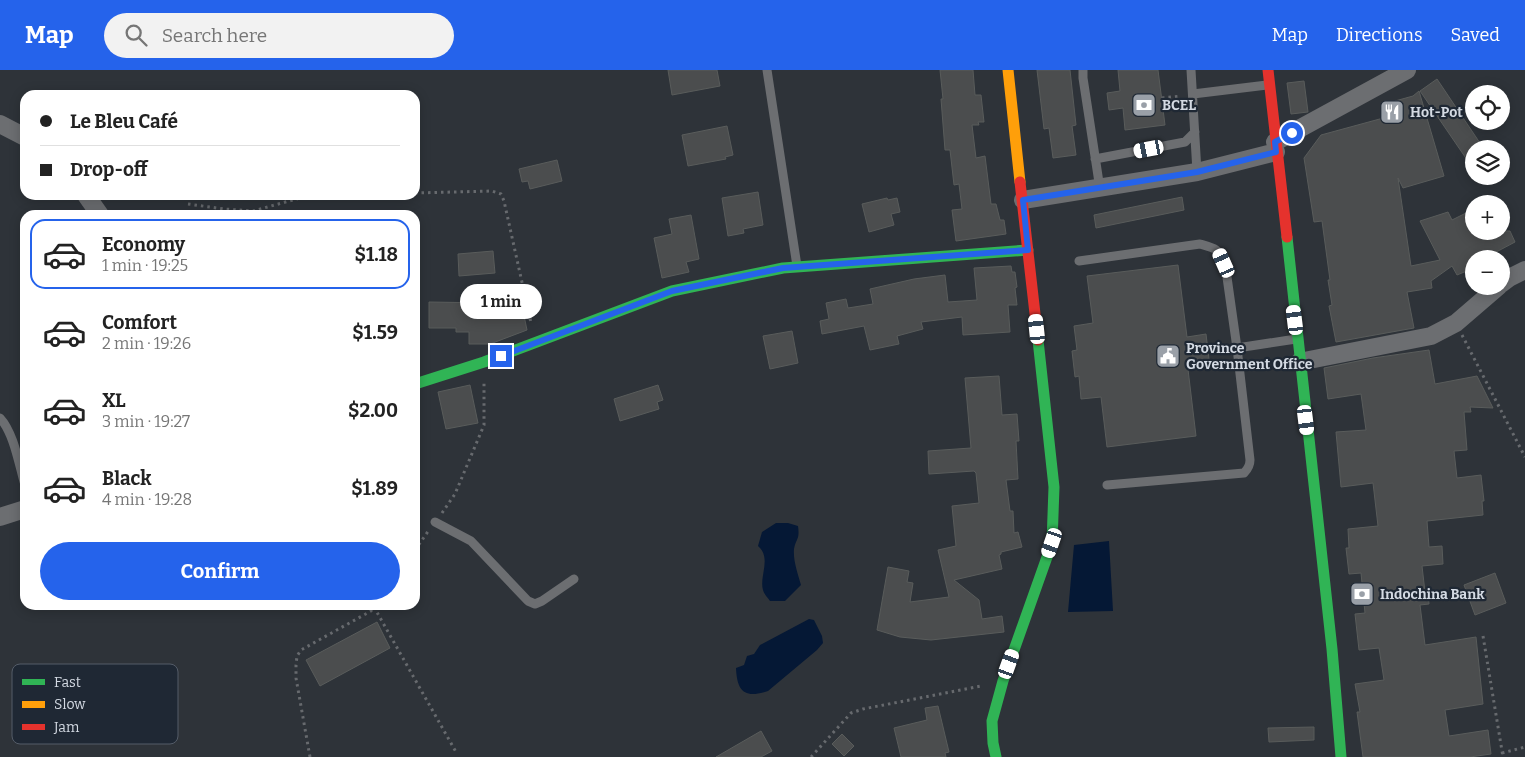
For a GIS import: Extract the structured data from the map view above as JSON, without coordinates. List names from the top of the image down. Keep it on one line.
{"places":{"bank":["BCEL","Indochina Bank"],"restaurant":["Hot-Pot"],"public building":["Province Government Office"]},"legend":["Fast","Slow","Jam"],"page":{"header":"Map","search":"Search here","nav":["Map","Directions","Saved"],"map_buttons":["+","−"],"banner":["Le Bleu Café","Drop-off"],"list":[{"name":"Economy","note":"1 min · 19:25","value":"$1.18"},{"name":"Comfort","note":"2 min · 19:26","value":"$1.59"},{"name":"XL","note":"3 min · 19:27","value":"$2.00"},{"name":"Black","note":"4 min · 19:28","value":"$1.89"}],"bubble":"1 min","buttons":"Confirm"}}
